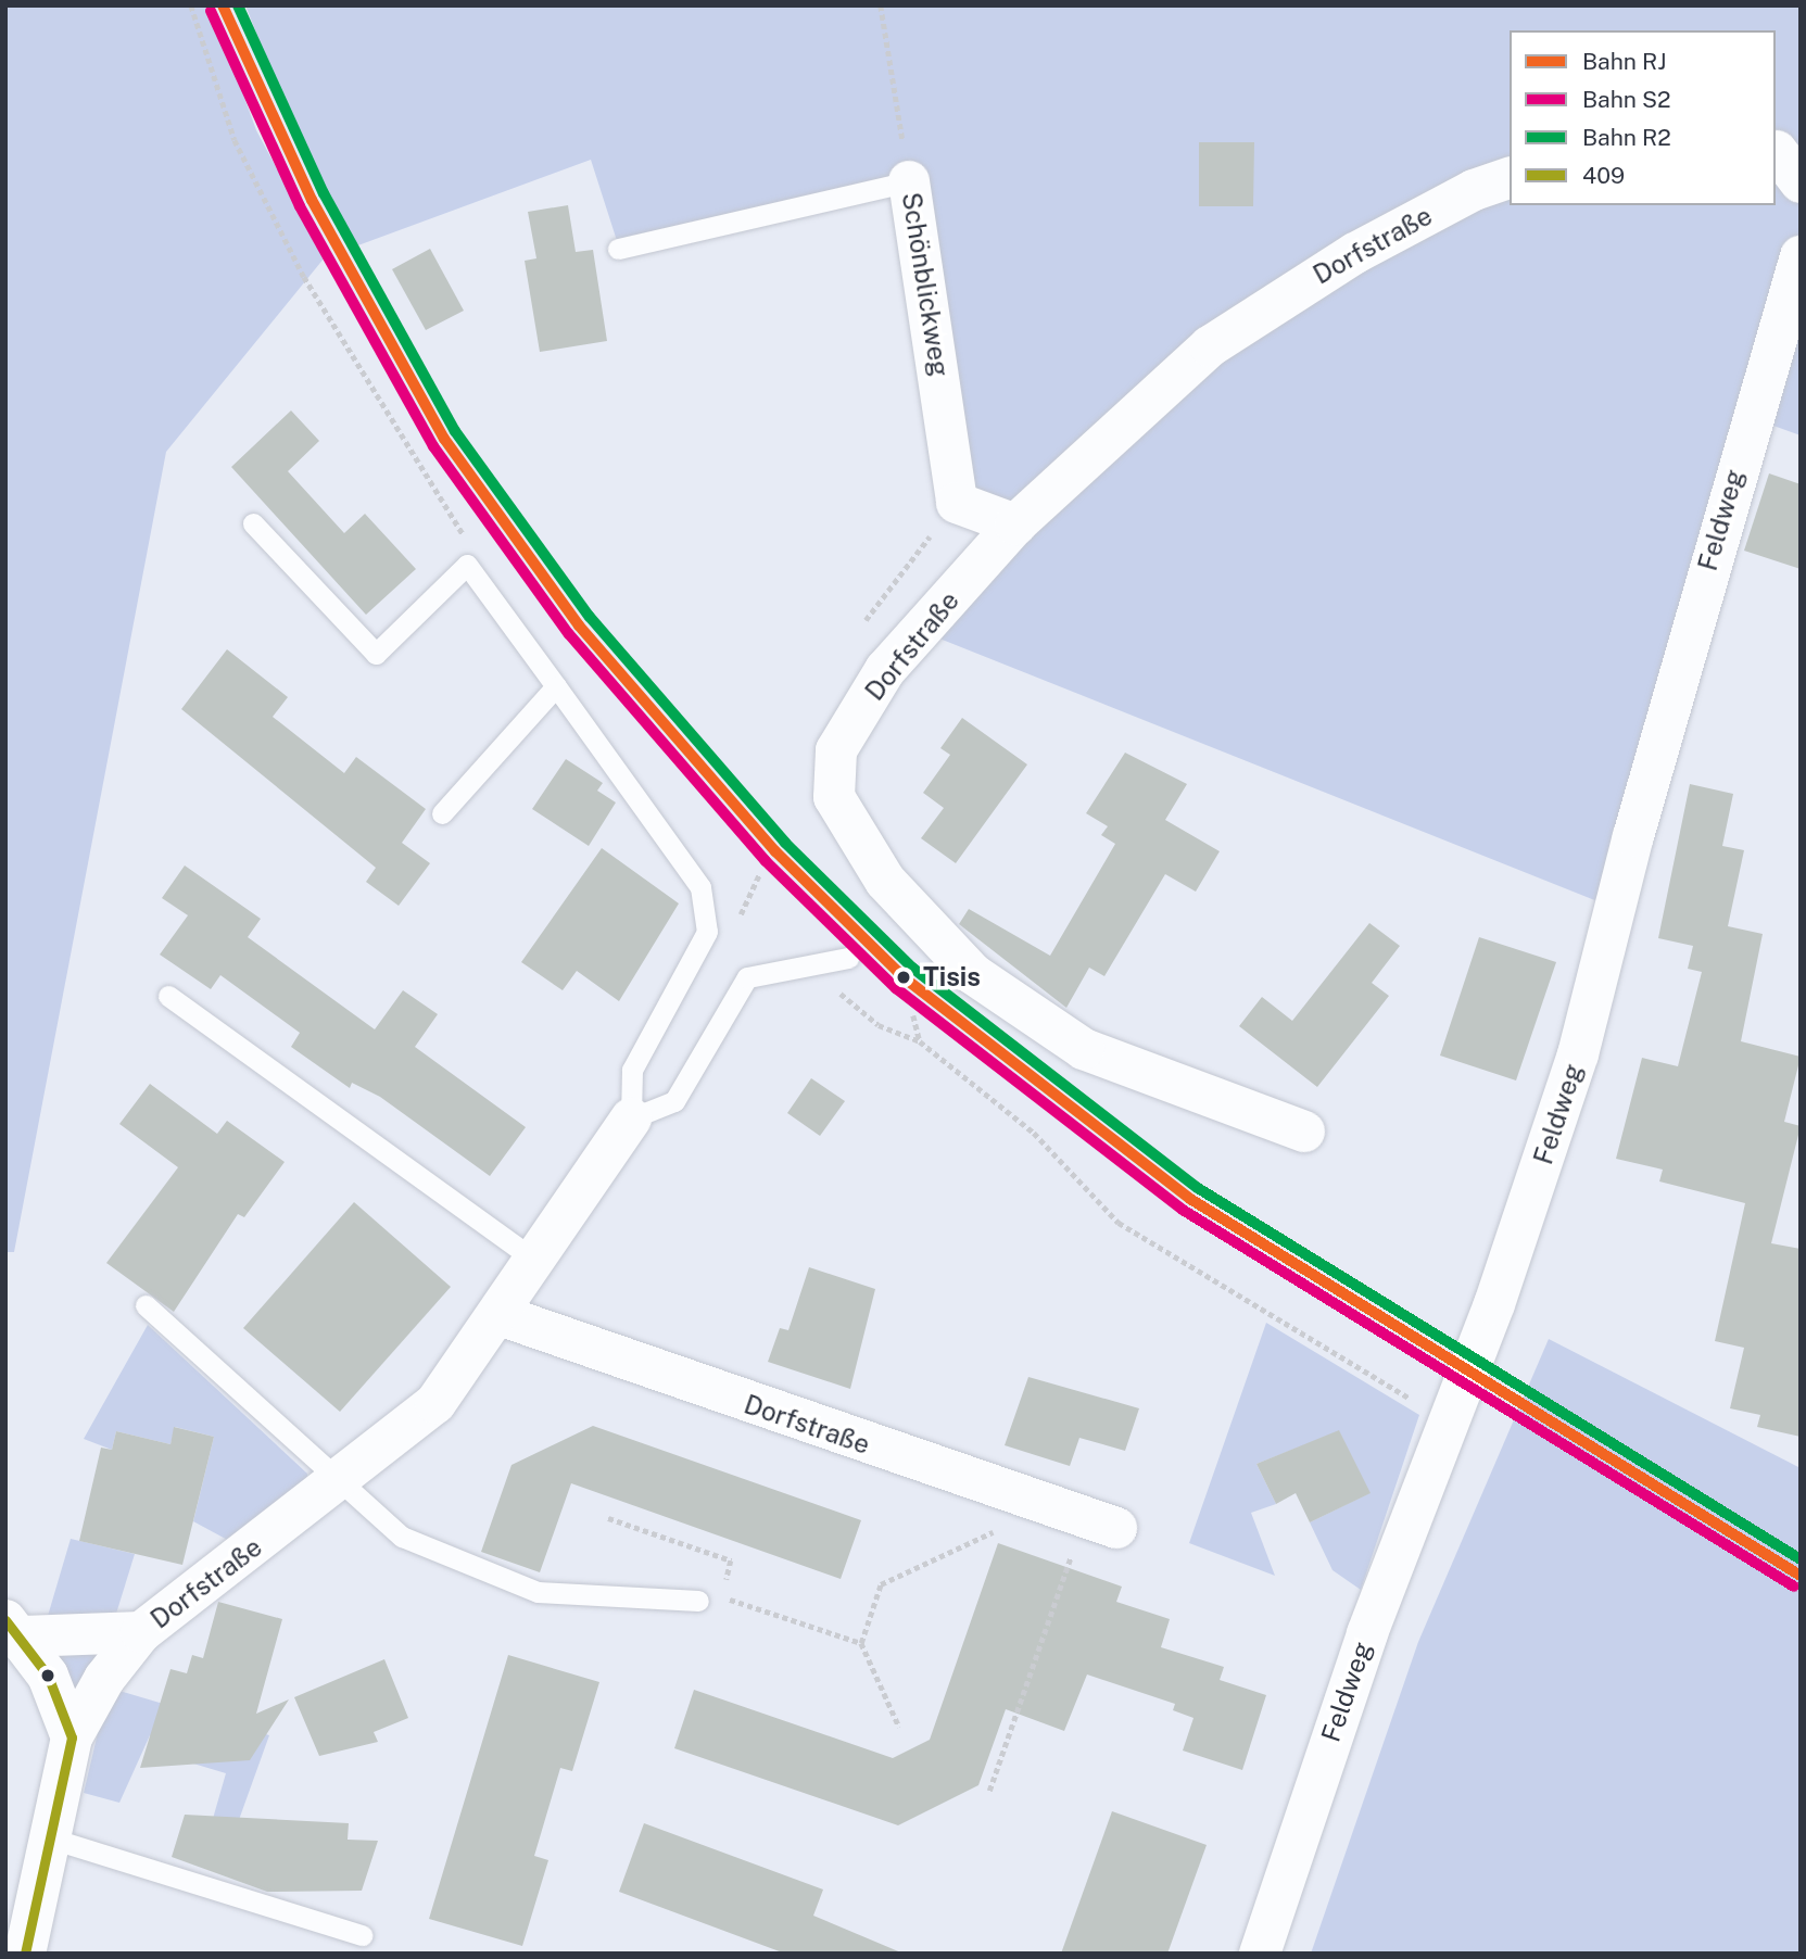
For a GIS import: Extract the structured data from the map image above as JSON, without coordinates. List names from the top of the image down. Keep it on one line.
{"streets":{"street":["Dorfstraße","Schönblickweg","Feldweg"]},"crossings":[["Dorfstraße","Schönblickweg"]],"places":["Tisis"],"lines":["rail line RJ","rail line R2","rail line S2","transit line 409"],"legend":["Bahn RJ","Bahn S2","Bahn R2","409"]}
